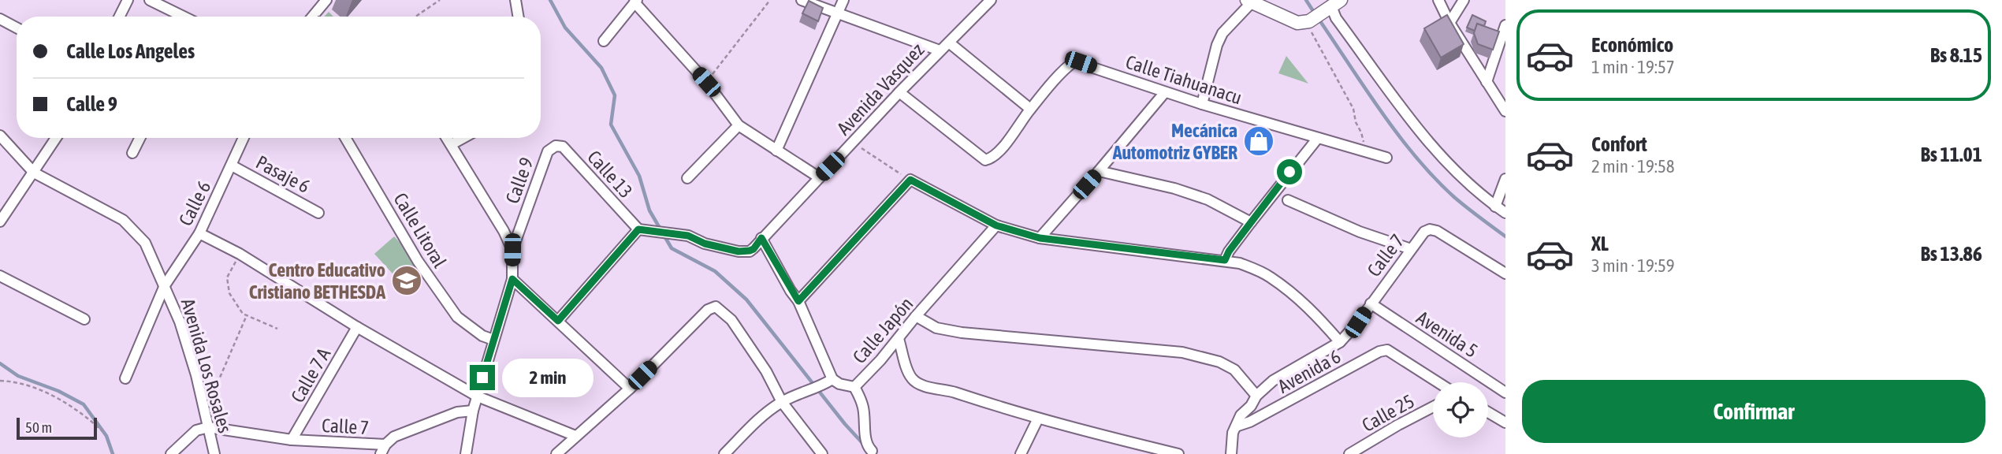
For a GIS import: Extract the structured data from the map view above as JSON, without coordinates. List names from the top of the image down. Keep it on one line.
{"streets":{"street":["Calle Tiahuanacu","Avenida Vasquez","Pasaje 6","Calle 13","Calle 9","Calle 6","Calle Litoral","Calle 7","Calle Japón","Avenida 5","Avenida Los Rosales","Avenida 6","Calle 7 A","Calle 25"]},"crossings":[["Calle Tiahuanacu","Avenida Vasquez"],["Avenida Vasquez","Calle 13"],["Pasaje 6","Calle 6"],["Calle 13","Calle 9"],["Calle 9","Calle Litoral"],["Calle 9","Calle 7"],["Calle 6","Avenida Los Rosales"],["Calle 7","Avenida 5"],["Calle 7","Avenida Los Rosales"],["Calle 7","Avenida 6"],["Calle 7","Calle 7 A"]],"places":{"shop":["Mecánica Automotriz GYBER"],"school or university":["Centro Educativo Cristiano BETHESDA"]},"scale_bar":"50 m","page":{"list":[{"name":"Económico","note":"1 min · 19:57","value":"Bs 8.15"},{"name":"Confort","note":"2 min · 19:58","value":"Bs 11.01"},{"name":"XL","note":"3 min · 19:59","value":"Bs 13.86"}],"banner":["Calle Los Angeles","Calle 9"],"bubble":"2 min","buttons":"Confirmar","scale":"50 m"}}
